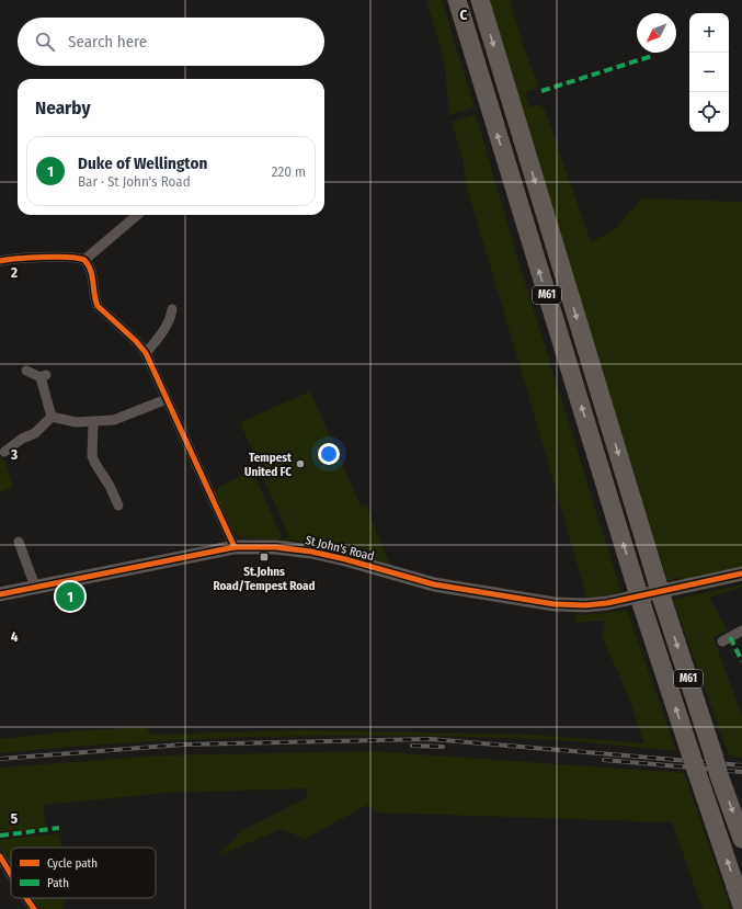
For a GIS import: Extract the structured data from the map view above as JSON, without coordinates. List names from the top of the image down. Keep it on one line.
{"streets":{"highway":["M61"],"street":["St John's Road"]},"crossings":[["M61","St John's Road"]],"places":{"other":["Tempest United FC"],"transit":["St.Johns Road/Tempest Road"]},"legend":["Cycle path","Path"],"north":"bottom left","page":{"map_buttons":["+","−"],"search":"Search here","heading":"Nearby","list":[{"mark":"1","name":"Duke of Wellington","note":"Bar · St John's Road","value":"220 m"}],"pins":"1"},"grid":{"columns":["C"],"rows":["2","3","4","5"]}}
